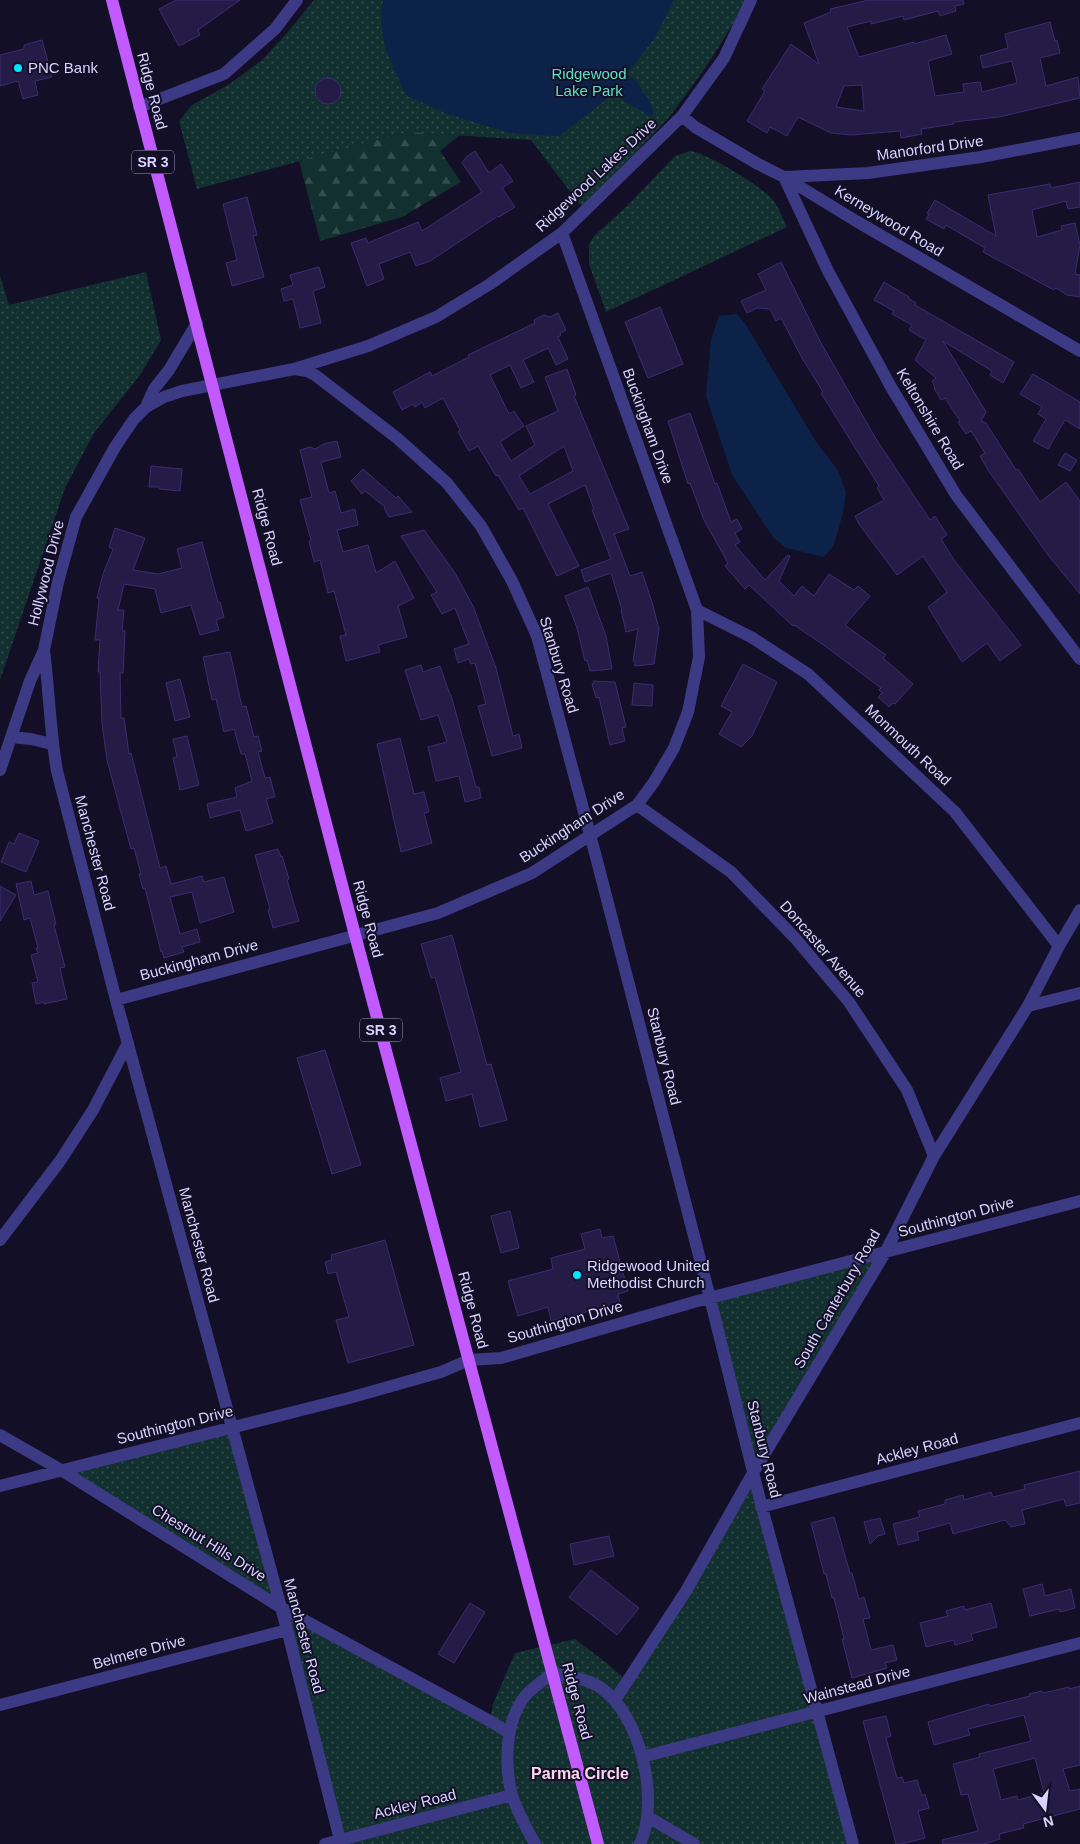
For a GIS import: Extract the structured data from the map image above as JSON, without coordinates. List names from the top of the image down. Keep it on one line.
{"streets":{"main road":["Ridge Road","SR 3"],"street":["Manorford Drive","Ridgewood Lakes Drive","Kerneywood Road","Keltonshire Road","Buckingham Drive","Hollywood Drive","Stanbury Road","Monmouth Road","Manchester Road","Doncaster Avenue","Southington Drive","South Canterbury Road","Ackley Road","Chestnut Hills Drive","Belmere Drive","Wainstead Drive"]},"crossings":[["Ridge Road","Ridgewood Lakes Drive"],["Ridge Road","Buckingham Drive"],["Ridge Road","Hollywood Drive"],["Ridge Road","Southington Drive"],["Manorford Drive","Kerneywood Road"],["Manorford Drive","Keltonshire Road"],["Ridgewood Lakes Drive","Kerneywood Road"],["Ridgewood Lakes Drive","Buckingham Drive"],["Ridgewood Lakes Drive","Hollywood Drive"],["Ridgewood Lakes Drive","Stanbury Road"],["Kerneywood Road","Keltonshire Road"],["Buckingham Drive","Stanbury Road"],["Buckingham Drive","Monmouth Road"],["Buckingham Drive","Manchester Road"],["Buckingham Drive","Doncaster Avenue"],["Hollywood Drive","Manchester Road"],["Stanbury Road","Southington Drive"],["Stanbury Road","South Canterbury Road"],["Stanbury Road","Ackley Road"],["Stanbury Road","Wainstead Drive"],["Monmouth Road","South Canterbury Road"],["Manchester Road","Southington Drive"],["Manchester Road","Ackley Road"],["Manchester Road","Chestnut Hills Drive"],["Manchester Road","Belmere Drive"],["Doncaster Avenue","South Canterbury Road"],["Southington Drive","South Canterbury Road"],["Southington Drive","Chestnut Hills Drive"]],"districts":["Parma Circle"],"parks":["Ridgewood Lake Park"],"places":["PNC Bank","Ridgewood United Methodist Church"],"north":"bottom"}
